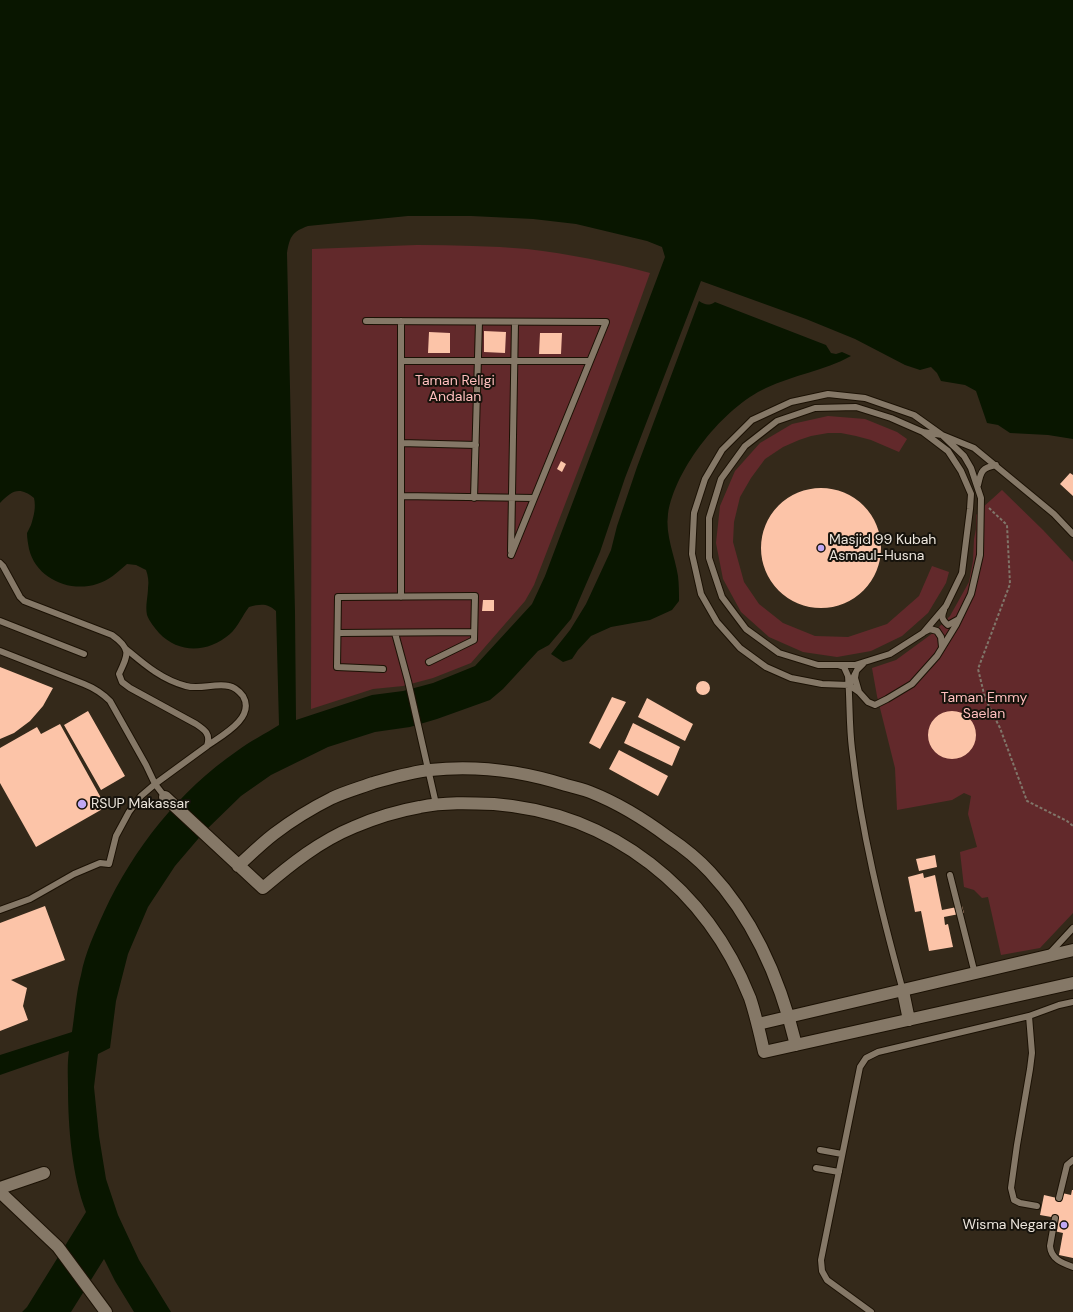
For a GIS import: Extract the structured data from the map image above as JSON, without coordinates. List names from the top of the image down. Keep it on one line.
{"parks":["Taman Religi Andalan","Taman Emmy Saelan"],"places":["Masjid 99 Kubah Asmaul-Husna","RSUP Makassar","Wisma Negara"]}
